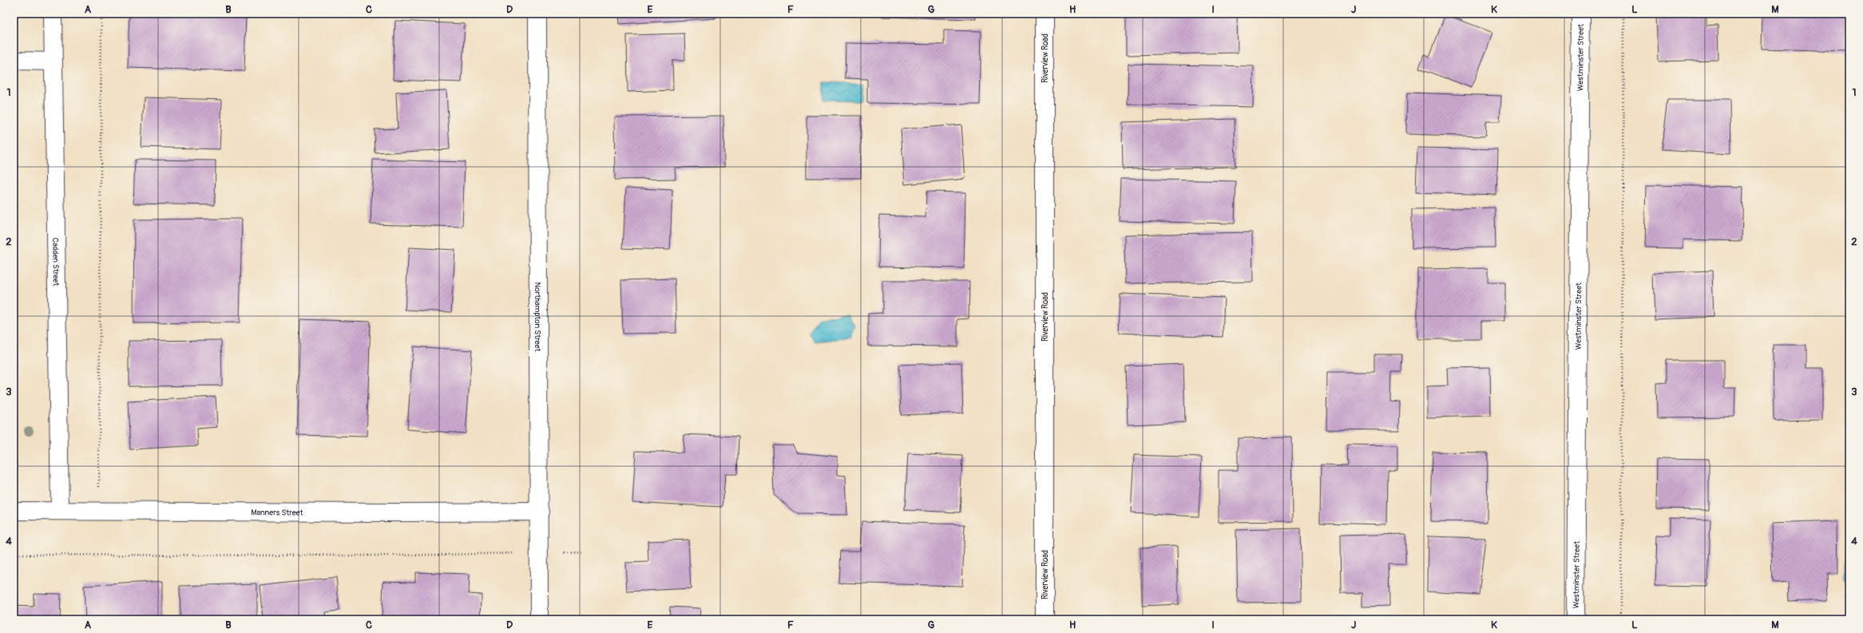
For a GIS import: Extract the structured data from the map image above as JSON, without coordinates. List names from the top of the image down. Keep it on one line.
{"streets":{"street":["Riverview Road","Westminster Street","Cadden Street","Northampton Street","Manners Street"]},"crossings":[["Cadden Street","Manners Street"],["Northampton Street","Manners Street"]],"grid":{"columns":["A","B","C","D","E","F","G","H","I","J","K","L","M"],"rows":["1","2","3","4"]}}
